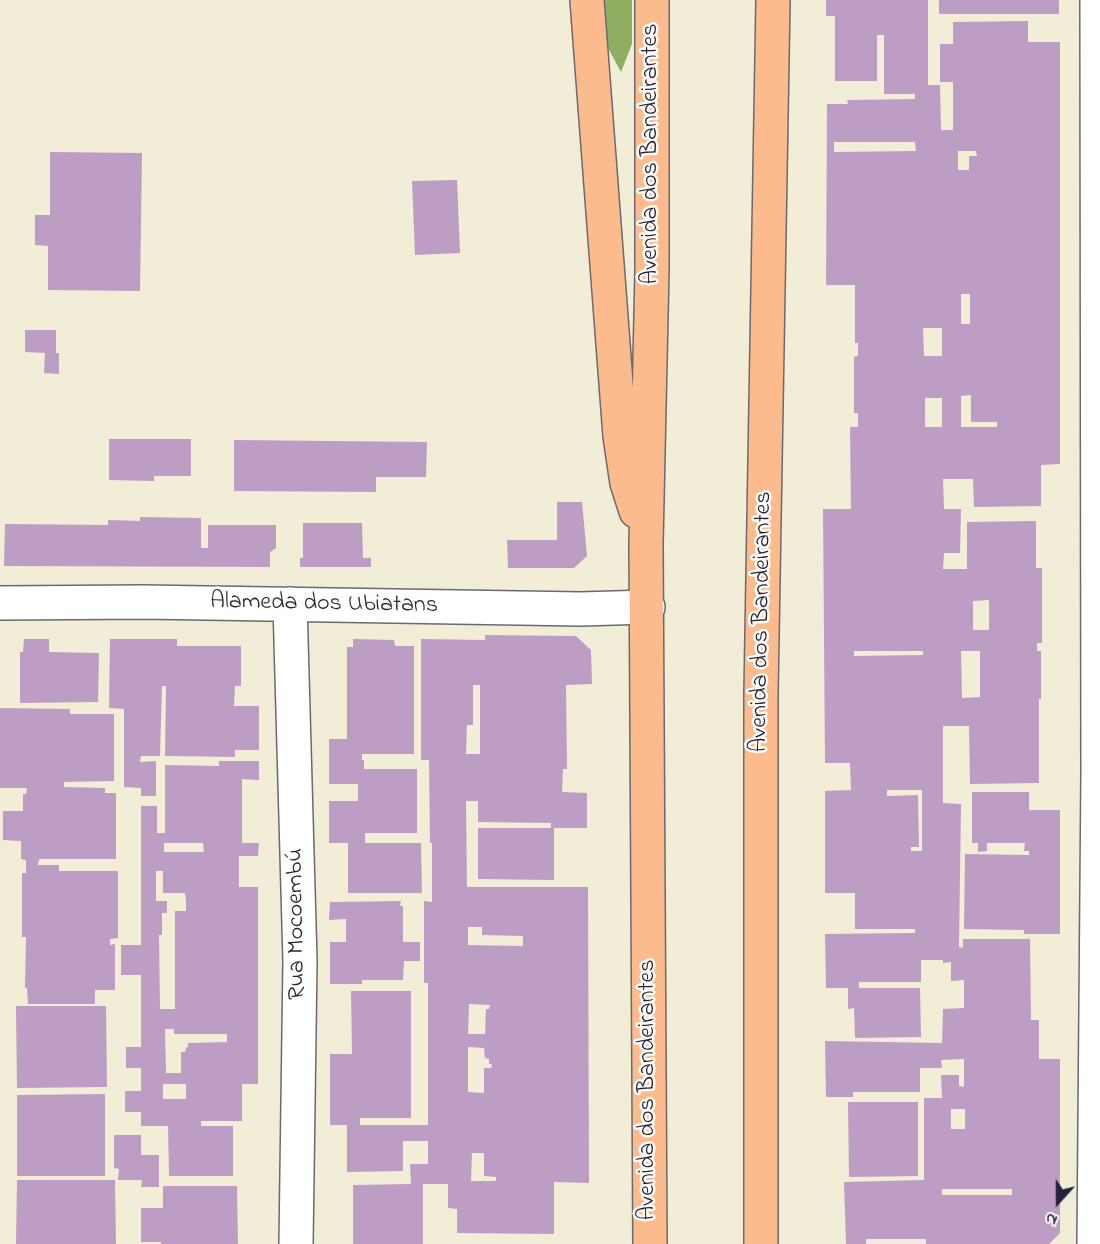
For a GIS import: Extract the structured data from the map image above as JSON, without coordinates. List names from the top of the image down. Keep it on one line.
{"streets":{"highway":["Avenida dos Bandeirantes"],"street":["Alameda dos Ubiatans","Rua Mocoembú"]},"crossings":[["Avenida dos Bandeirantes","Alameda dos Ubiatans"],["Alameda dos Ubiatans","Rua Mocoembú"]],"north":"bottom"}
